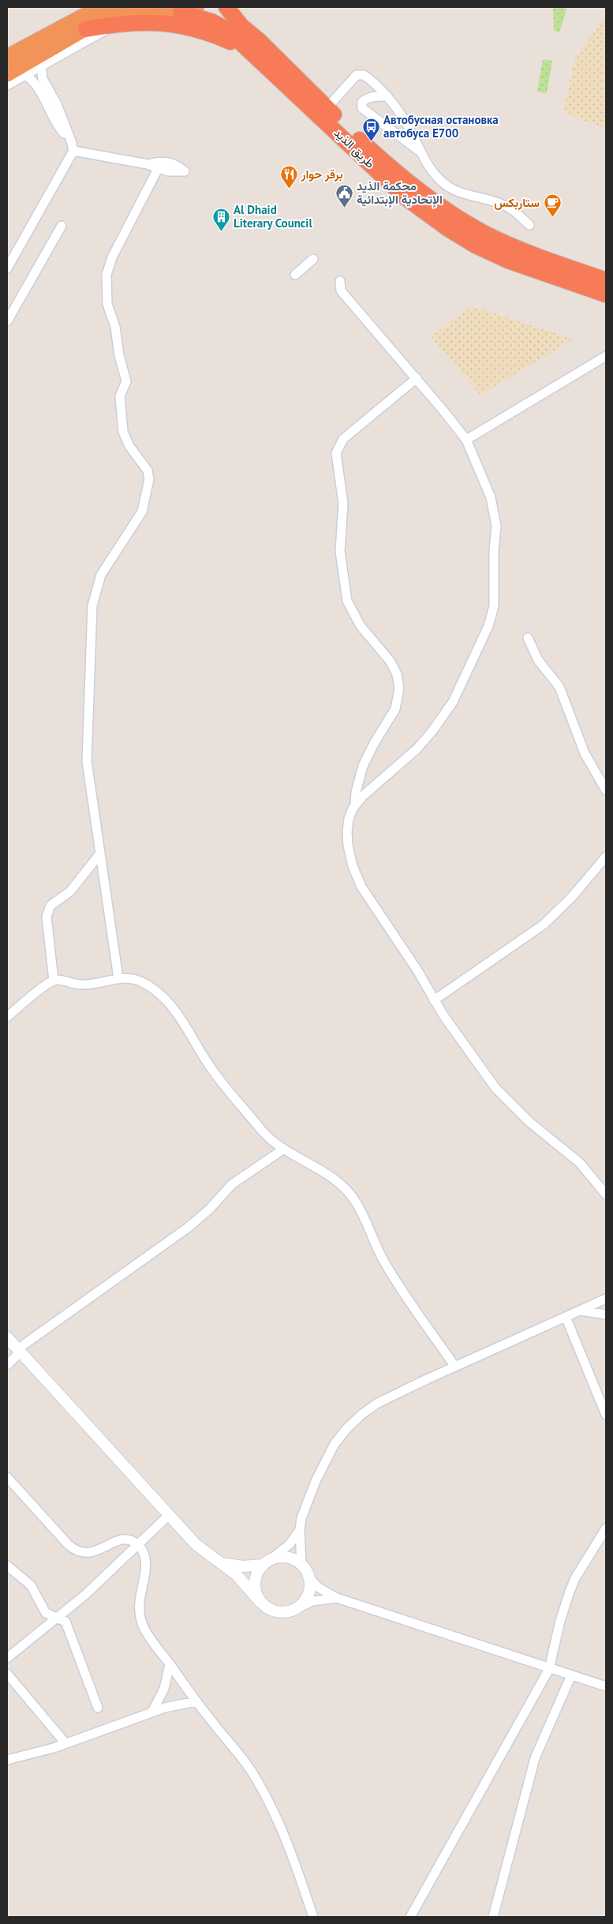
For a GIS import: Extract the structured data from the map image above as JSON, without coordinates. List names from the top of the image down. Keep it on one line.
{"streets":{"highway":["طريق الذيد"]},"places":{"bus stop":["Автобусная остановка автобуса Е700"],"restaurant":["برقر حوار"],"public building":["محكمة الذيد الإتحادية الإبتدائية"],"cafe":["ستاربكس"],"building":["Al Dhaid Literary Council"]}}
